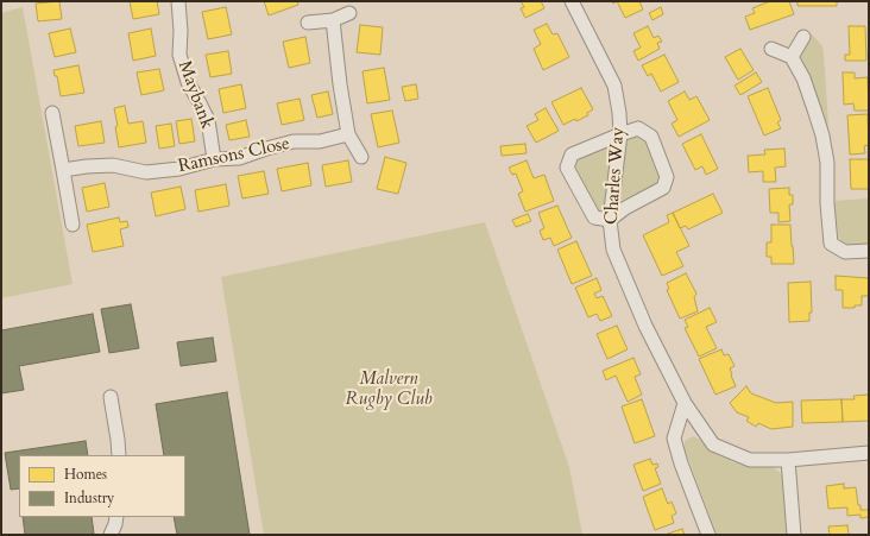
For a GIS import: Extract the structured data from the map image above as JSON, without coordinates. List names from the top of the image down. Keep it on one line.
{"streets":{"street":["Maybank","Ramsons Close","Charles Way"]},"crossings":[["Maybank","Ramsons Close"]],"parks":["Malvern Rugby Club"],"legend":["Homes","Industry"]}
